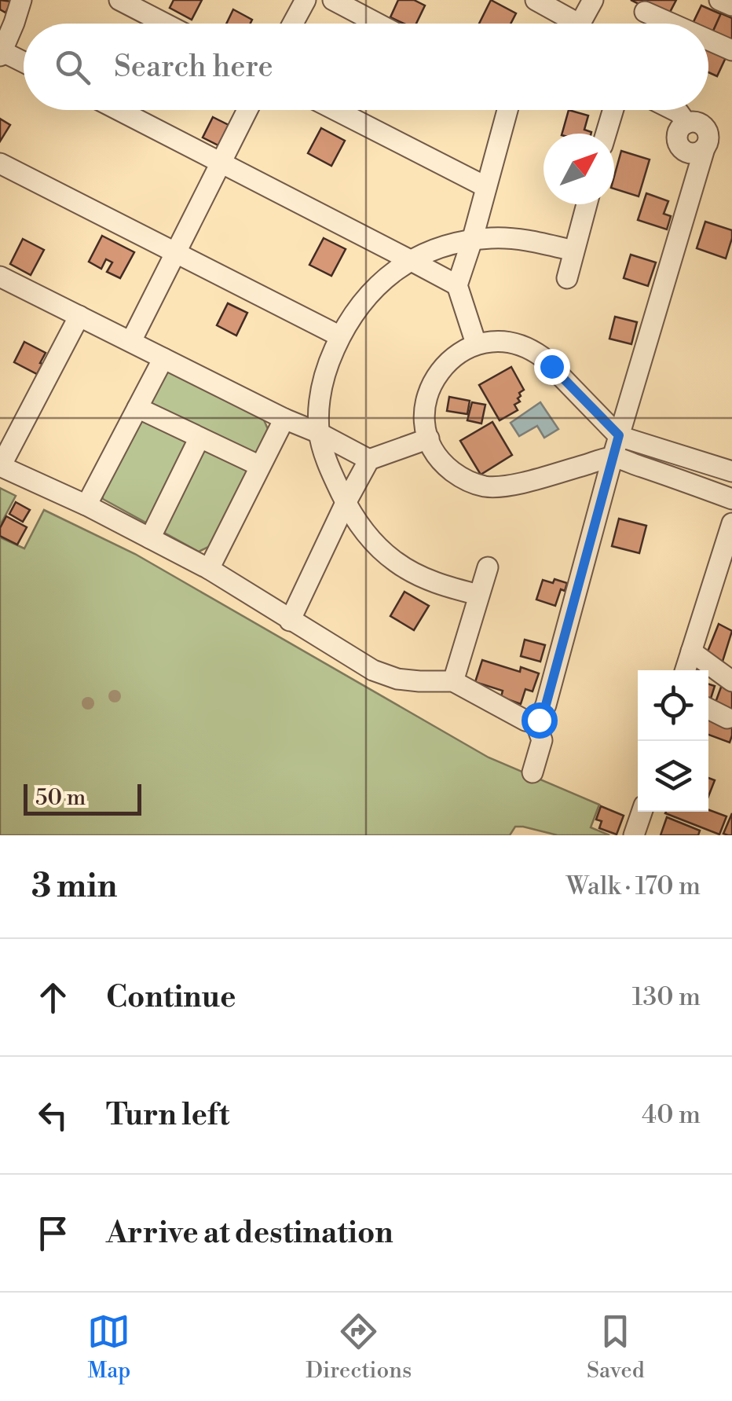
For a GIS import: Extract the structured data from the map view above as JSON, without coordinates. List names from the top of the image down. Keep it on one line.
{"scale_bar":"50 m","north":"top right","page":{"search":"Search here","scale":"50 m","heading":["3 min","Walk · 170 m"],"list":[["Continue","130 m"],["Turn left","40 m"],"Arrive at destination"],"nav":["Map","Directions","Saved"]}}
